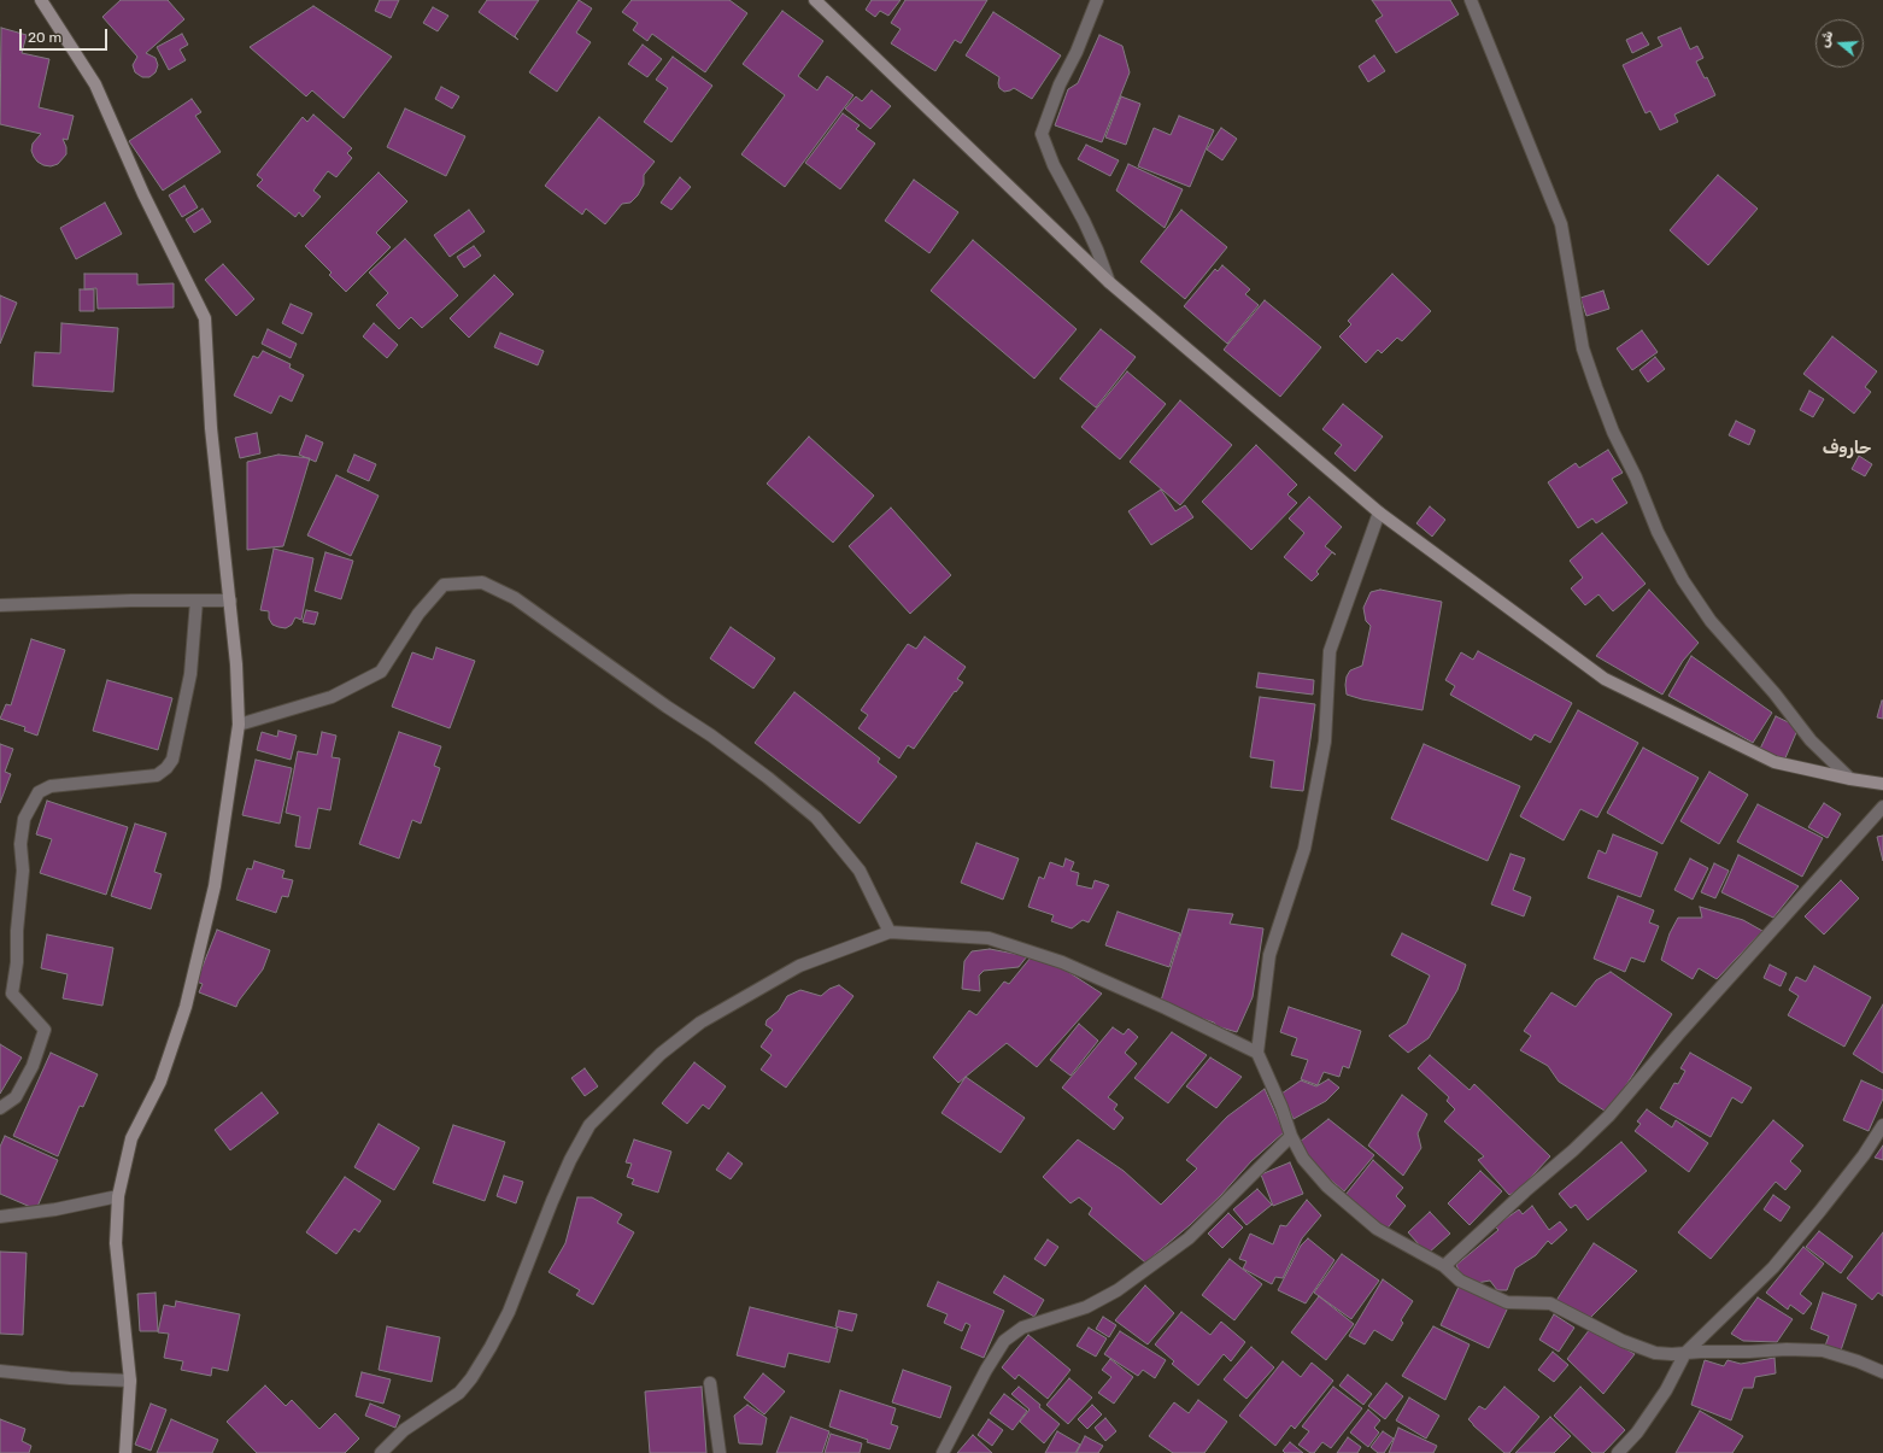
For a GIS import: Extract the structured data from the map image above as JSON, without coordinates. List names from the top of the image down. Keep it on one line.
{"districts":["حاروف"],"scale_bar":"20 m","north":"left"}
